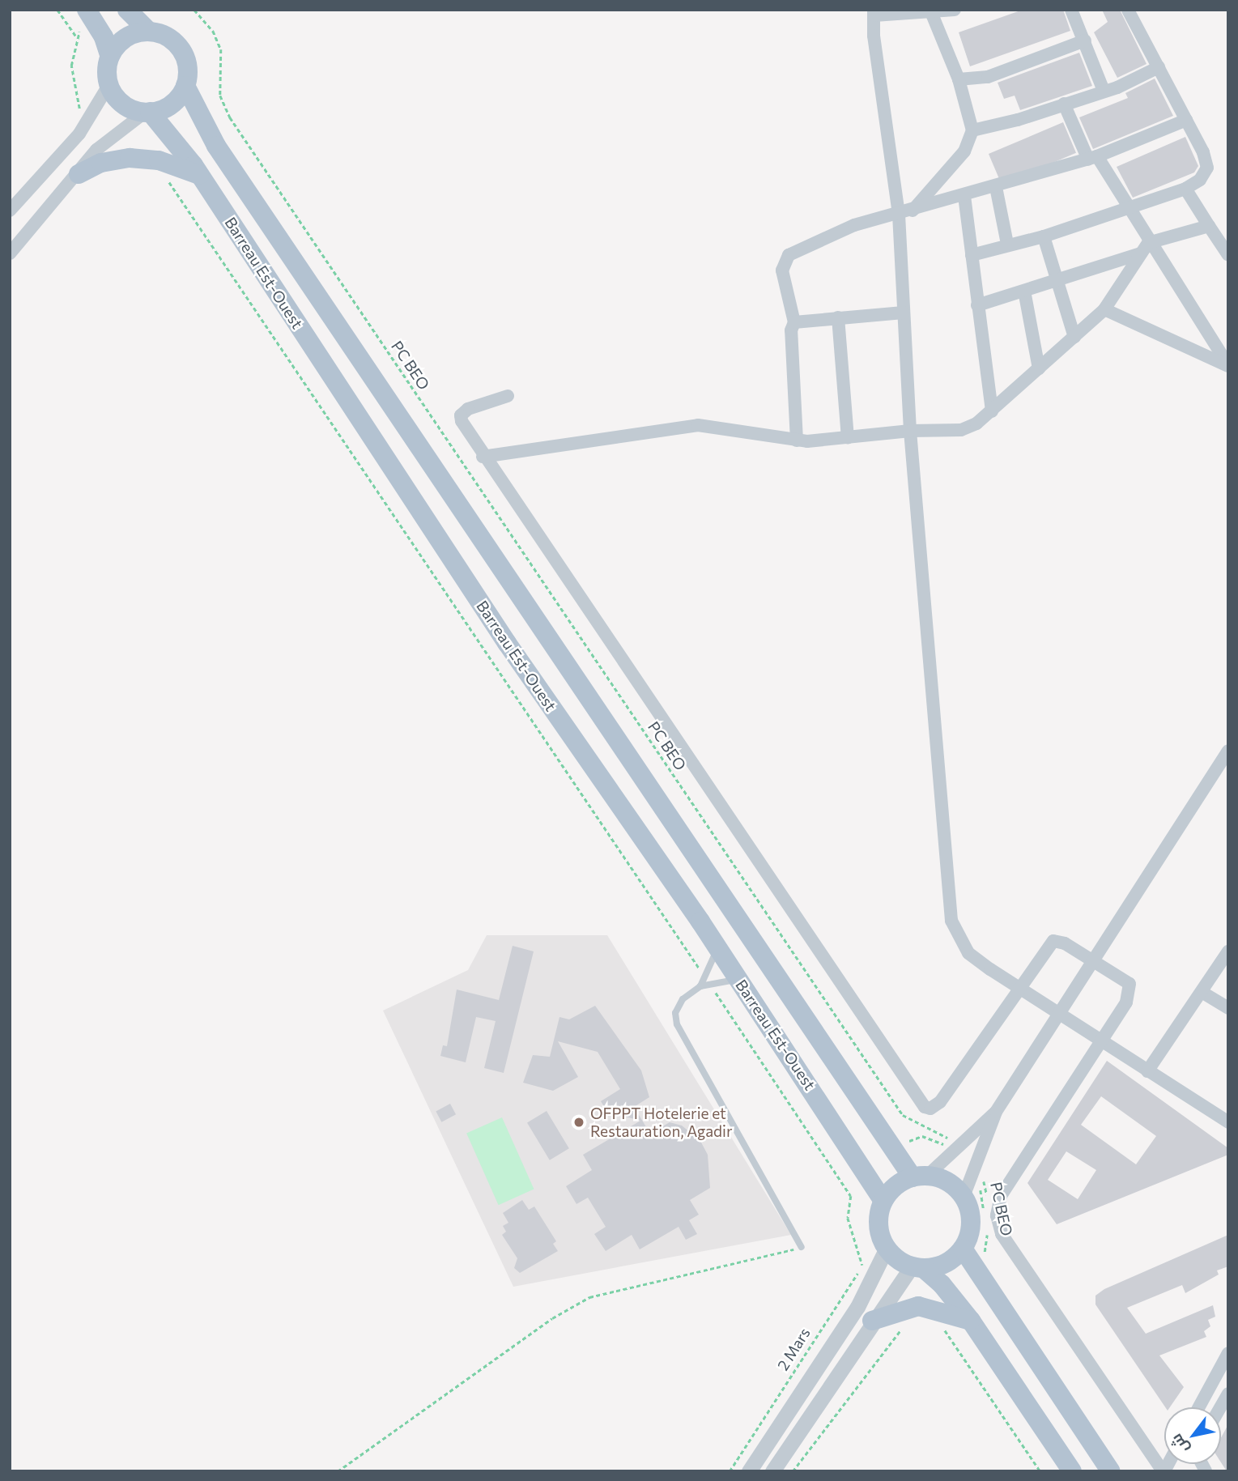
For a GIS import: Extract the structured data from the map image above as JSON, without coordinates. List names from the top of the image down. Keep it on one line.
{"streets":{"main road":["Barreau Est-Ouest"],"path":["PC BEO","2 Mars"]},"crossings":[["Barreau Est-Ouest","2 Mars"]],"places":["OFPPT Hotelerie et Restauration, Agadir"],"north":"bottom left"}
